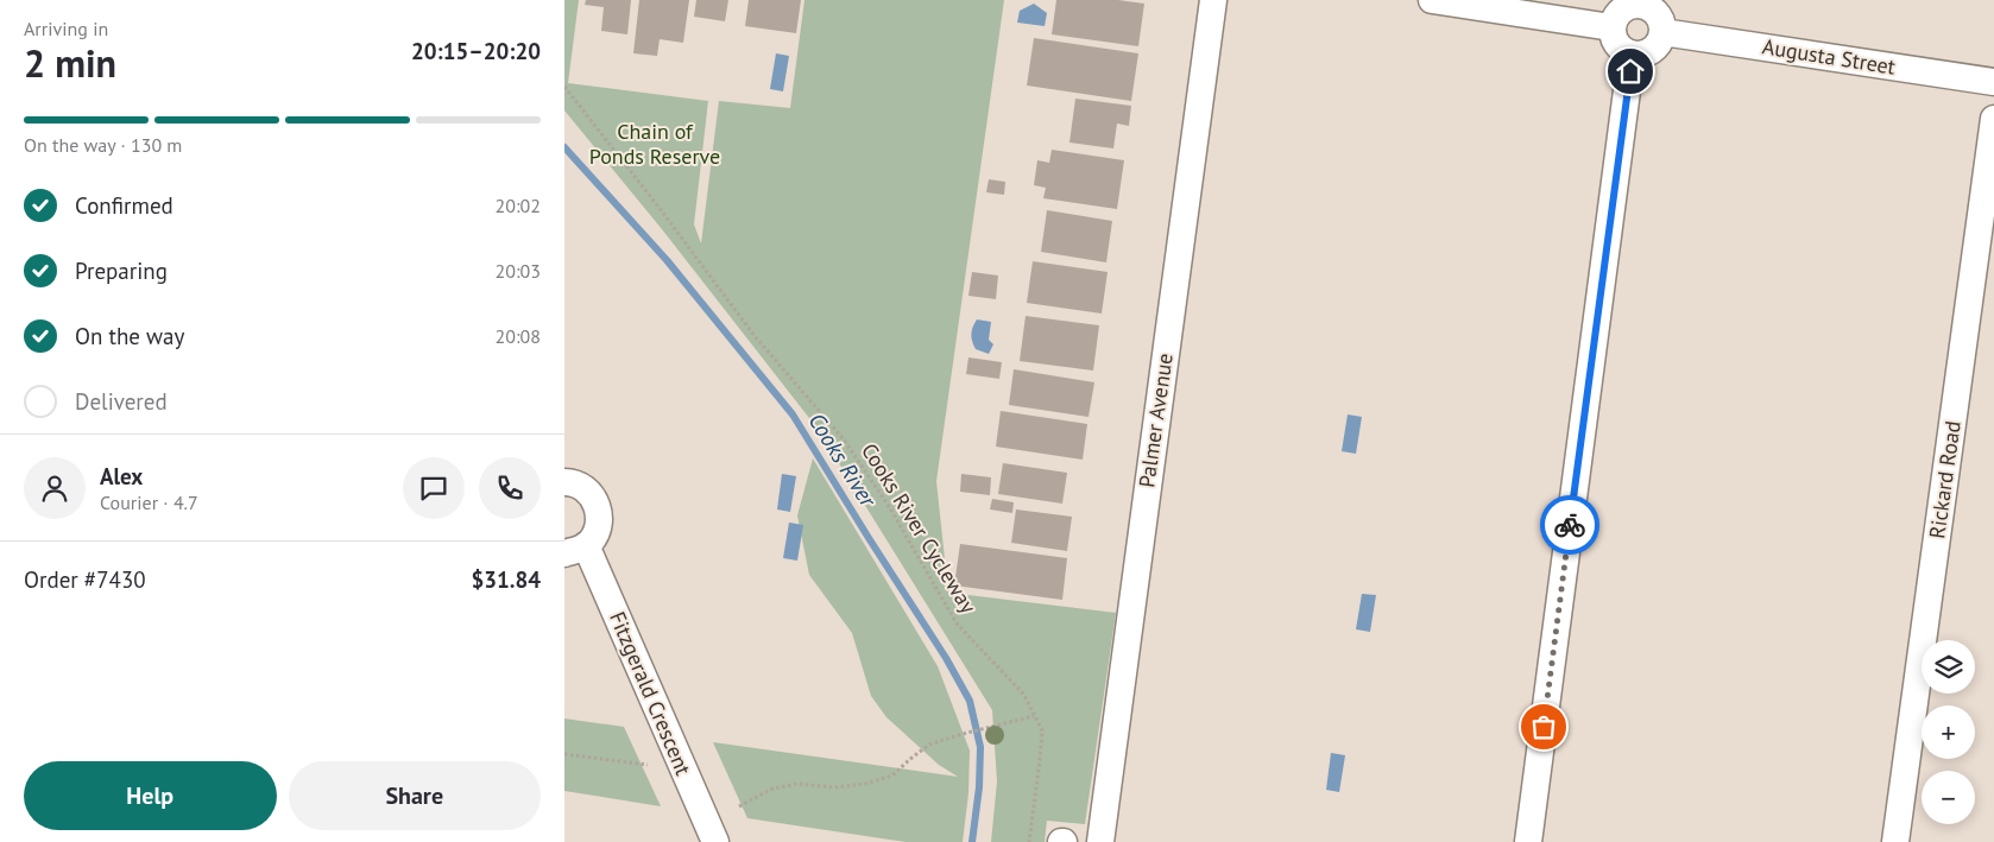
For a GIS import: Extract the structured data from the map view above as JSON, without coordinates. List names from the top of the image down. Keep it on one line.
{"streets":{"street":["Augusta Street","Palmer Avenue","Rickard Road","Fitzgerald Crescent"],"path":["Cooks River Cycleway"]},"water":["Cooks River"],"parks":["Chain of Ponds Reserve"],"page":{"heading":["2 min","Arriving in","20:15–20:20"],"panel":["Alex","Courier · 4.7","Order #7430","$31.84"],"bar":"On the way · 130 m","list":[["Confirmed","20:02"],["Preparing","20:03"],["On the way","20:08"],"Delivered"],"map_buttons":["+","−"],"buttons":["Help","Share"]}}
